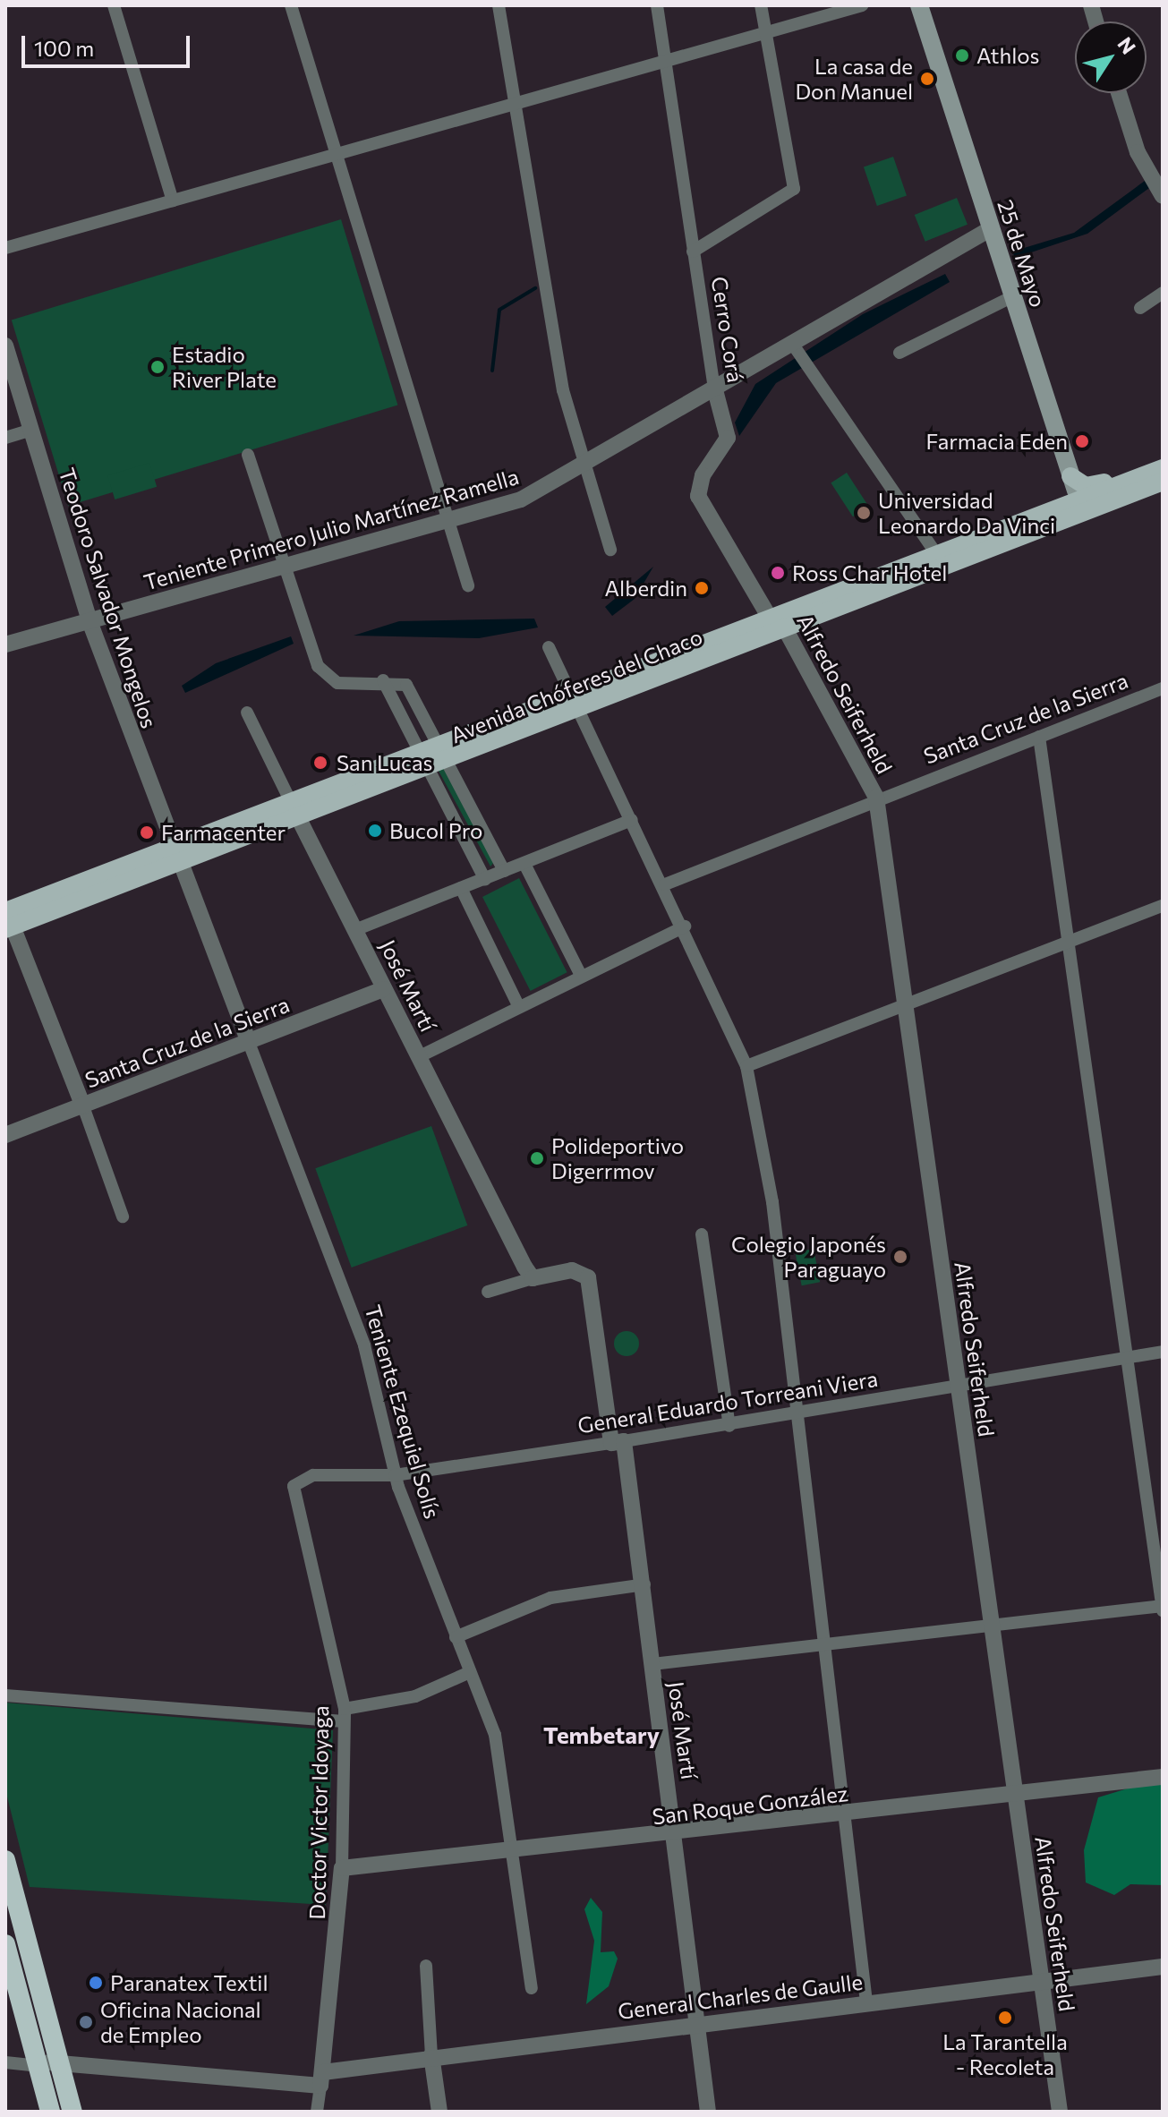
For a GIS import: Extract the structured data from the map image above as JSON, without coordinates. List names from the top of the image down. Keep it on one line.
{"streets":{"main road":["25 de Mayo","Avenida Chóferes del Chaco"],"street":["Cerro Corá","Teniente Primero Julio Martínez Ramella","Teodoro Salvador Mongelos","Alfredo Seiferheld","Santa Cruz de la Sierra","José Martí","General Eduardo Torreani Viera","Teniente Ezequiel Solís","San Roque González","Doctor Victor Idoyaga","General Charles de Gaulle"]},"crossings":[["25 de Mayo","Teniente Primero Julio Martínez Ramella"],["25 de Mayo","Avenida Chóferes del Chaco"],["Cerro Corá","Teniente Primero Julio Martínez Ramella"],["Cerro Corá","Avenida Chóferes del Chaco"],["Cerro Corá","Alfredo Seiferheld"],["Teniente Primero Julio Martínez Ramella","Teodoro Salvador Mongelos"],["Teodoro Salvador Mongelos","Avenida Chóferes del Chaco"],["Teodoro Salvador Mongelos","Teniente Ezequiel Solís"],["Avenida Chóferes del Chaco","Alfredo Seiferheld"],["Avenida Chóferes del Chaco","José Martí"],["Avenida Chóferes del Chaco","Teniente Ezequiel Solís"],["Alfredo Seiferheld","Santa Cruz de la Sierra"],["Alfredo Seiferheld","General Eduardo Torreani Viera"],["Alfredo Seiferheld","San Roque González"],["Alfredo Seiferheld","General Charles de Gaulle"],["Santa Cruz de la Sierra","José Martí"],["Santa Cruz de la Sierra","Teniente Ezequiel Solís"],["José Martí","General Eduardo Torreani Viera"],["José Martí","San Roque González"],["José Martí","General Charles de Gaulle"],["General Eduardo Torreani Viera","Teniente Ezequiel Solís"],["General Eduardo Torreani Viera","Doctor Victor Idoyaga"],["Teniente Ezequiel Solís","San Roque González"],["San Roque González","Doctor Victor Idoyaga"],["Doctor Victor Idoyaga","General Charles de Gaulle"]],"districts":["Tembetary"],"places":["Athlos","La casa de Don Manuel","Estadio River Plate","Farmacia Eden","Universidad Leonardo Da Vinci","Ross Char Hotel","Alberdin","San Lucas","Bucol Pro","Farmacenter","Polideportivo Digerrmov","Colegio Japonés Paraguayo","Paranatex Textil","La Tarantella - Recoleta","Oficina Nacional de Empleo"],"scale_bar":"100 m","north":"top right"}
